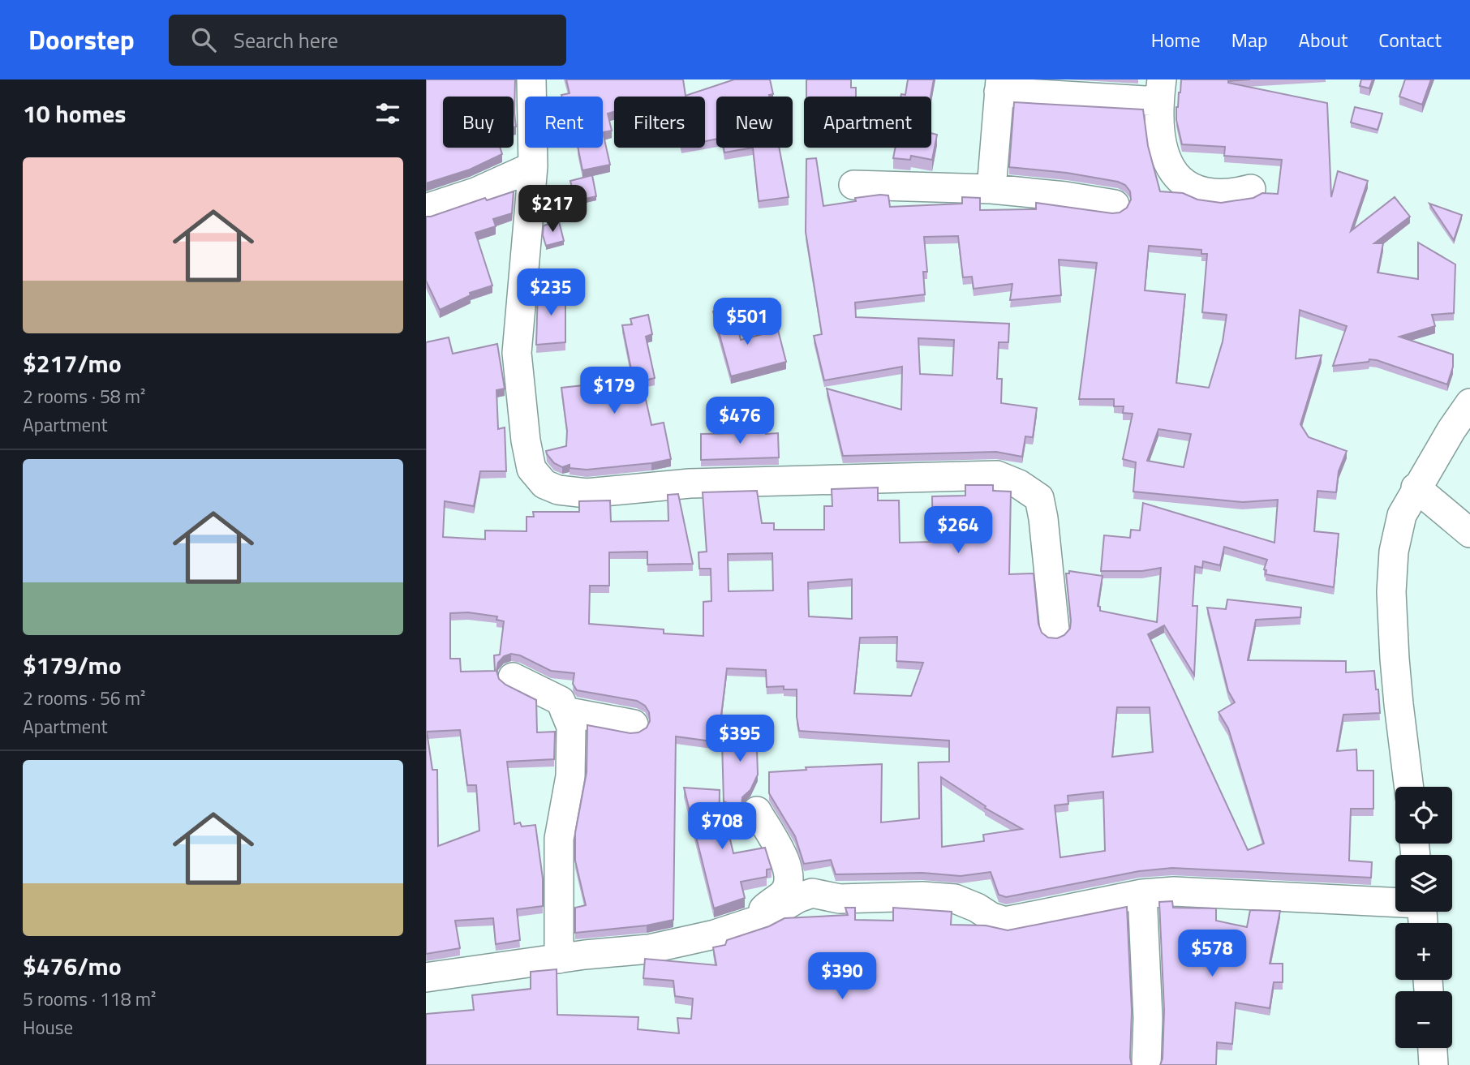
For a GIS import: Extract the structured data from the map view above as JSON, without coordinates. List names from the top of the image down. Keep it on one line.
{"page":{"header":"Doorstep","search":"Search here","nav":["Home","Map","About","Contact"],"heading":"10 homes","chip":["Buy","Rent","Filters","New","Apartment"],"list":[{"name":"$217/mo","note":"2 rooms · 58 m² · Apartment"},{"name":"$179/mo","note":"2 rooms · 56 m² · Apartment"},{"name":"$476/mo","note":"5 rooms · 118 m² · House"}],"price":["$217","$235","$501","$179","$476","$264","$395","$708","$578","$390"],"map_buttons":["+","−"]}}
